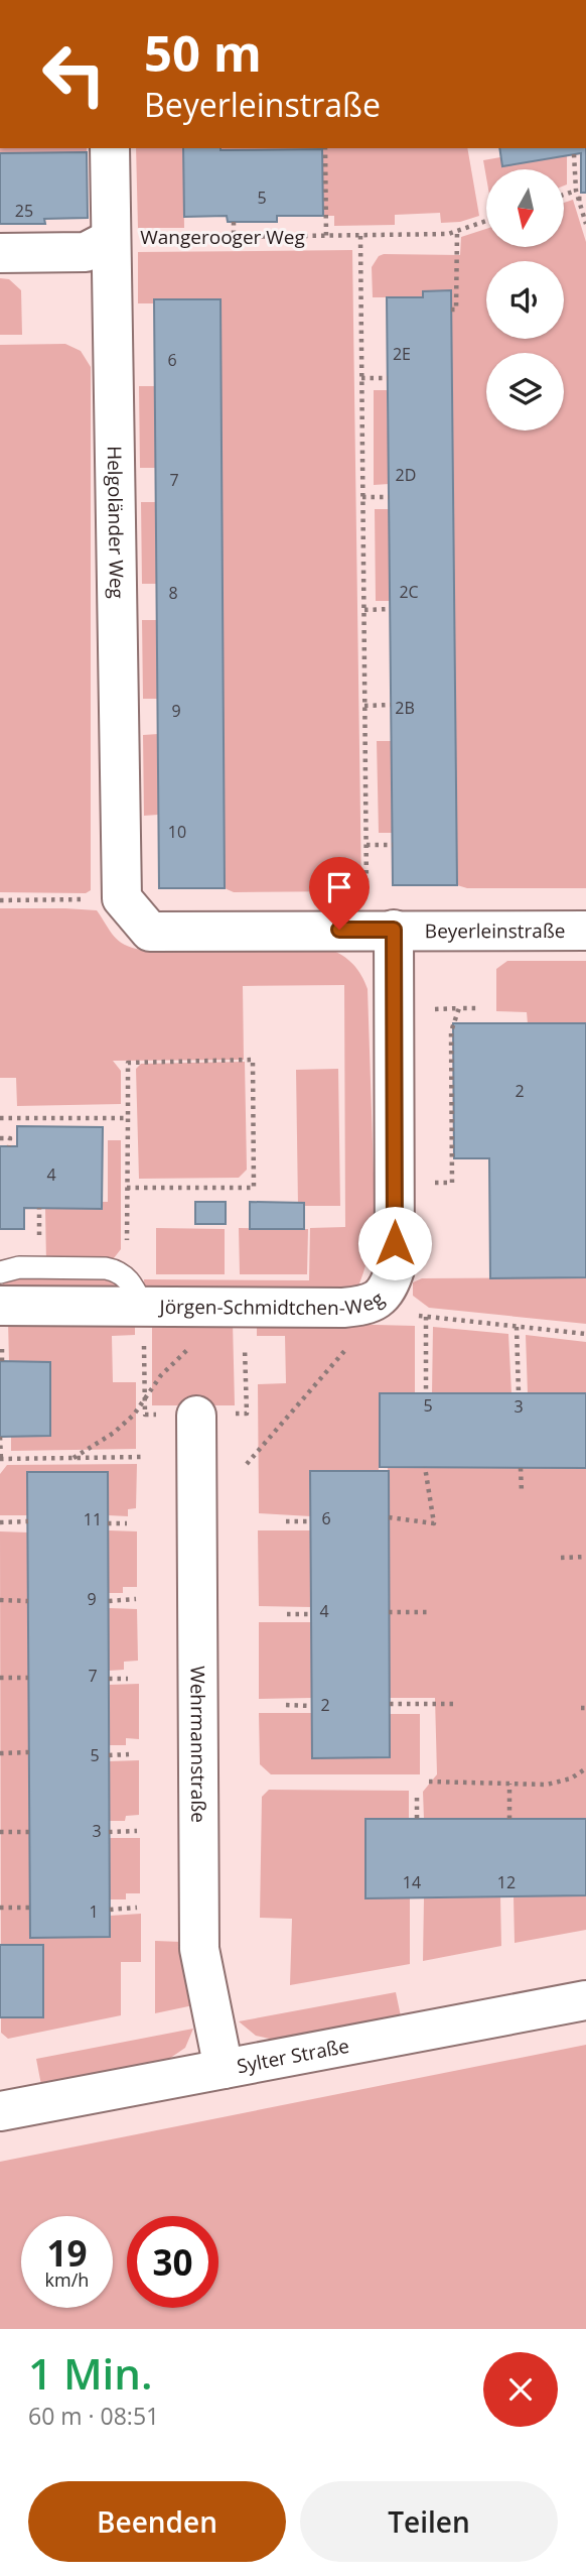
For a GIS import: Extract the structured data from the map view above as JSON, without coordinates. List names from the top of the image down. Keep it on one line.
{"streets":{"street":["Helgoländer Weg","Beyerleinstraße","Jörgen-Schmidtchen-Weg","Wehrmannstraße","Sylter Straße"],"path":["Wangerooger Weg"]},"crossings":[["Wangerooger Weg","Helgoländer Weg"],["Helgoländer Weg","Beyerleinstraße"],["Beyerleinstraße","Jörgen-Schmidtchen-Weg"],["Wehrmannstraße","Sylter Straße"]],"house_numbers":["5","25","2E","6","2D","7","2C","8","2B","9","10","2","4","5","3","6","11","9","4","7","2","5","3","14","12","1"],"north":"bottom","page":{"turn":["50 m","Beyerleinstraße"],"speed":"19 km/h","limit":"30","heading":["1 Min.","60 m · 08:51"],"buttons":["Beenden","Teilen"]}}
